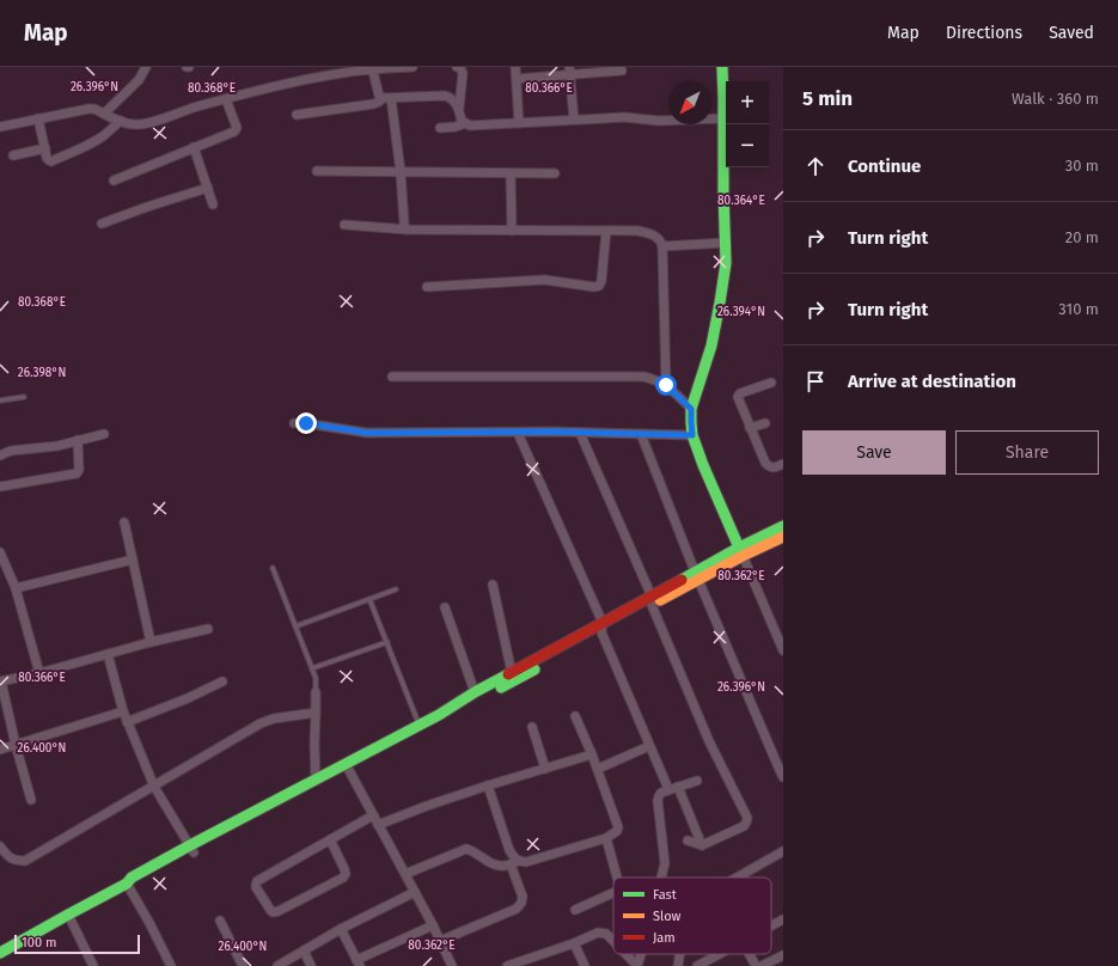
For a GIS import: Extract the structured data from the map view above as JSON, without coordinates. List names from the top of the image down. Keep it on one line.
{"legend":["Fast","Slow","Jam"],"scale_bar":"100 m","north":"bottom left","page":{"header":"Map","nav":["Map","Directions","Saved"],"heading":["5 min","Walk · 360 m"],"map_buttons":["+","−"],"list":[["Continue","30 m"],["Turn right","20 m"],["Turn right","310 m"],"Arrive at destination"],"buttons":["Save","Share"],"scale":"100 m"},"coordinates":["26.396°N","80.368°E","80.366°E","80.364°E","26.394°N","26.398°N","80.362°E","26.400°N"]}
